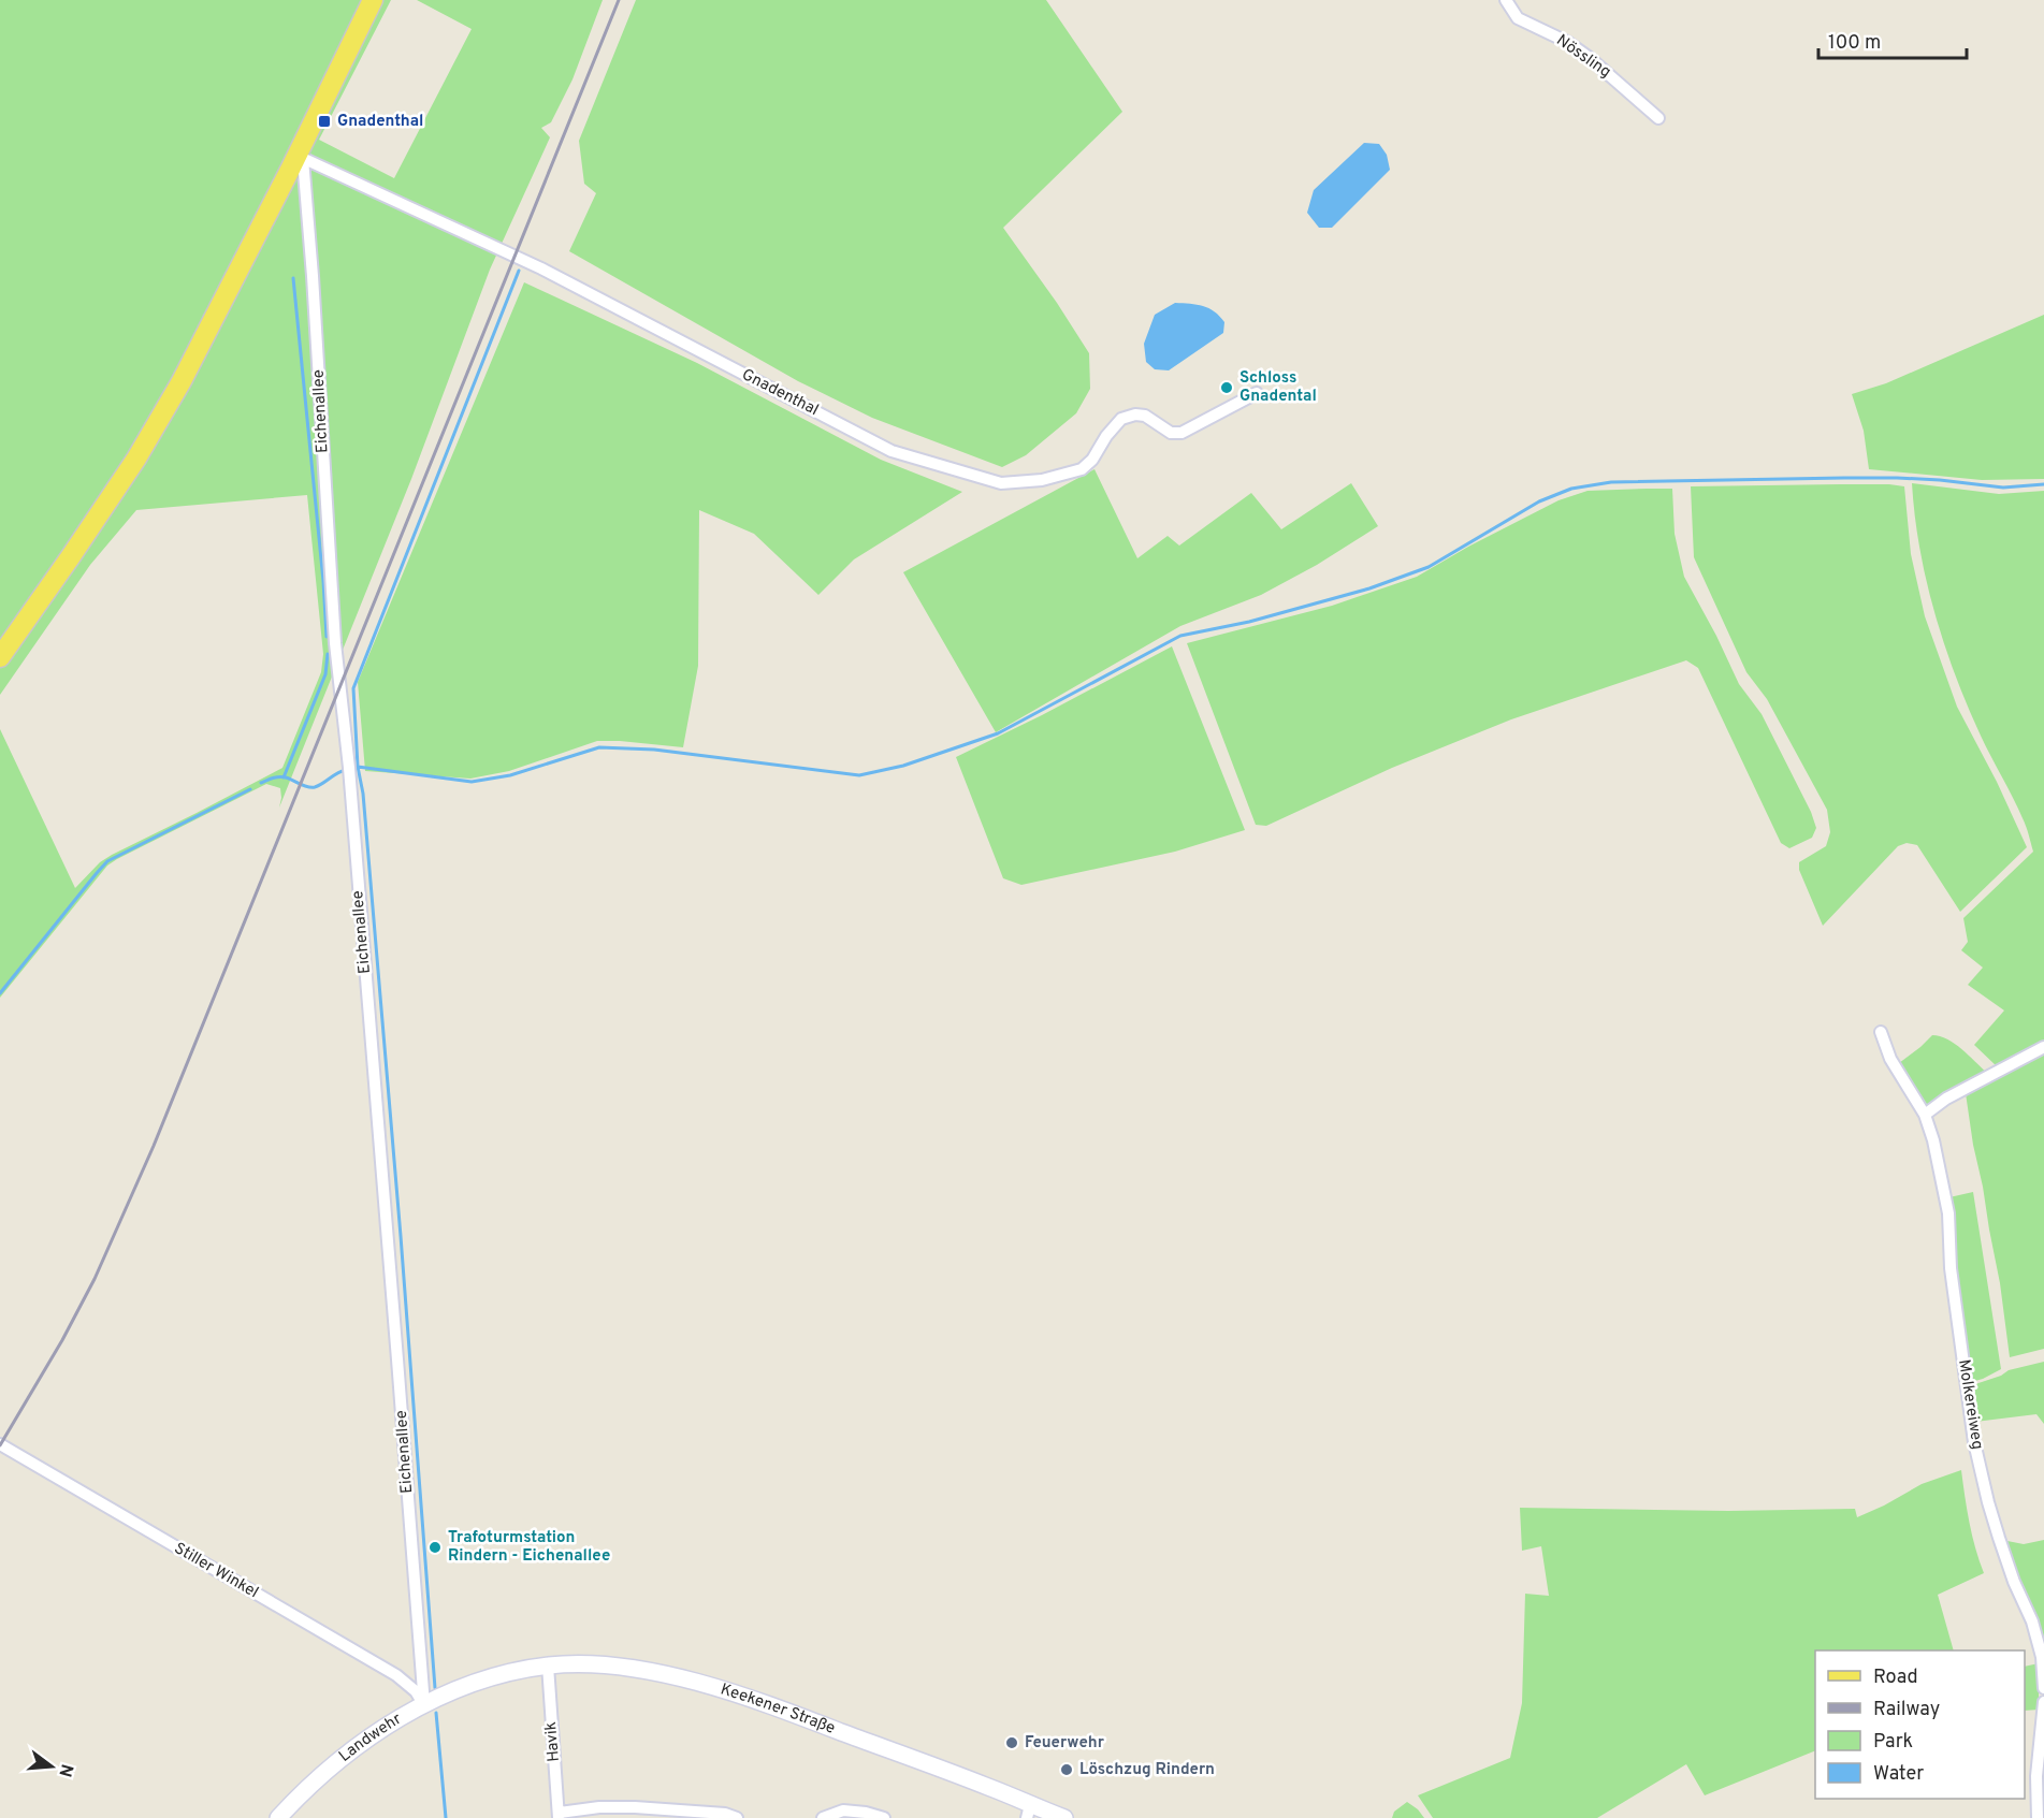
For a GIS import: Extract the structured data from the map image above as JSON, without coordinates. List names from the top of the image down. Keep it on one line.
{"streets":{"main road":["Keekener Straße","Landwehr"],"street":["Nössling","Gnadenthal","Eichenallee","Molkereiweg","Stiller Winkel","Havik"]},"crossings":[["Gnadenthal","Eichenallee"],["Eichenallee","Stiller Winkel"],["Eichenallee","Landwehr"],["Stiller Winkel","Landwehr"],["Keekener Straße","Landwehr"],["Keekener Straße","Havik"]],"places":{"transit":["Gnadenthal"],"other":["Schloss Gnadental","Trafoturmstation Rindern - Eichenallee","Feuerwehr","Löschzug Rindern"]},"legend":["Road","Railway","Park","Water"],"scale_bar":"100 m","north":"right"}
